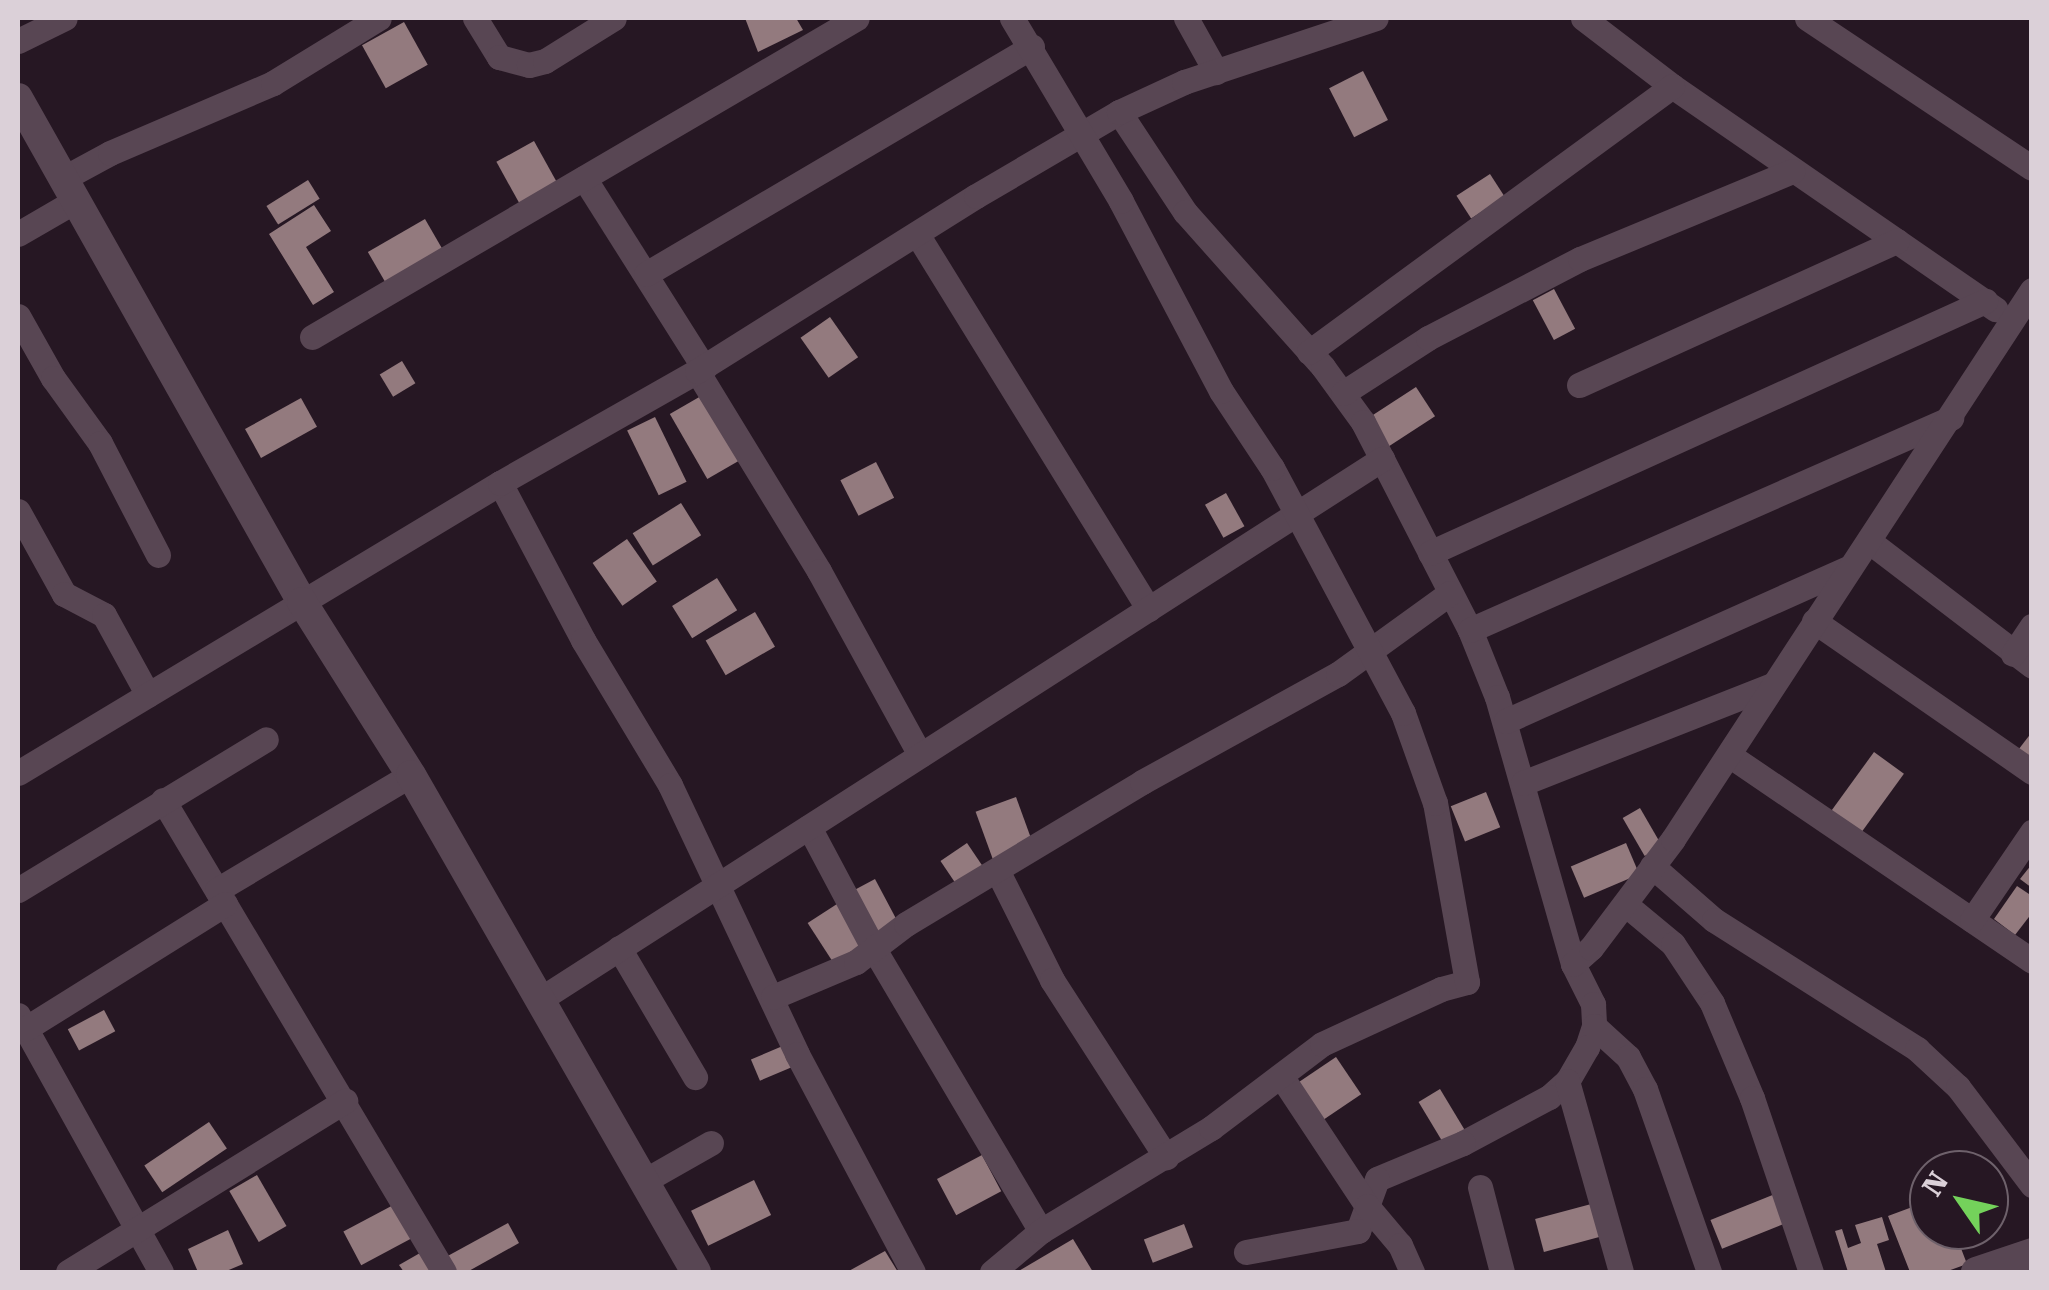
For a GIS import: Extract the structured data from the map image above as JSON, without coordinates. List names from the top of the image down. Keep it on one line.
{"north":"top left"}
